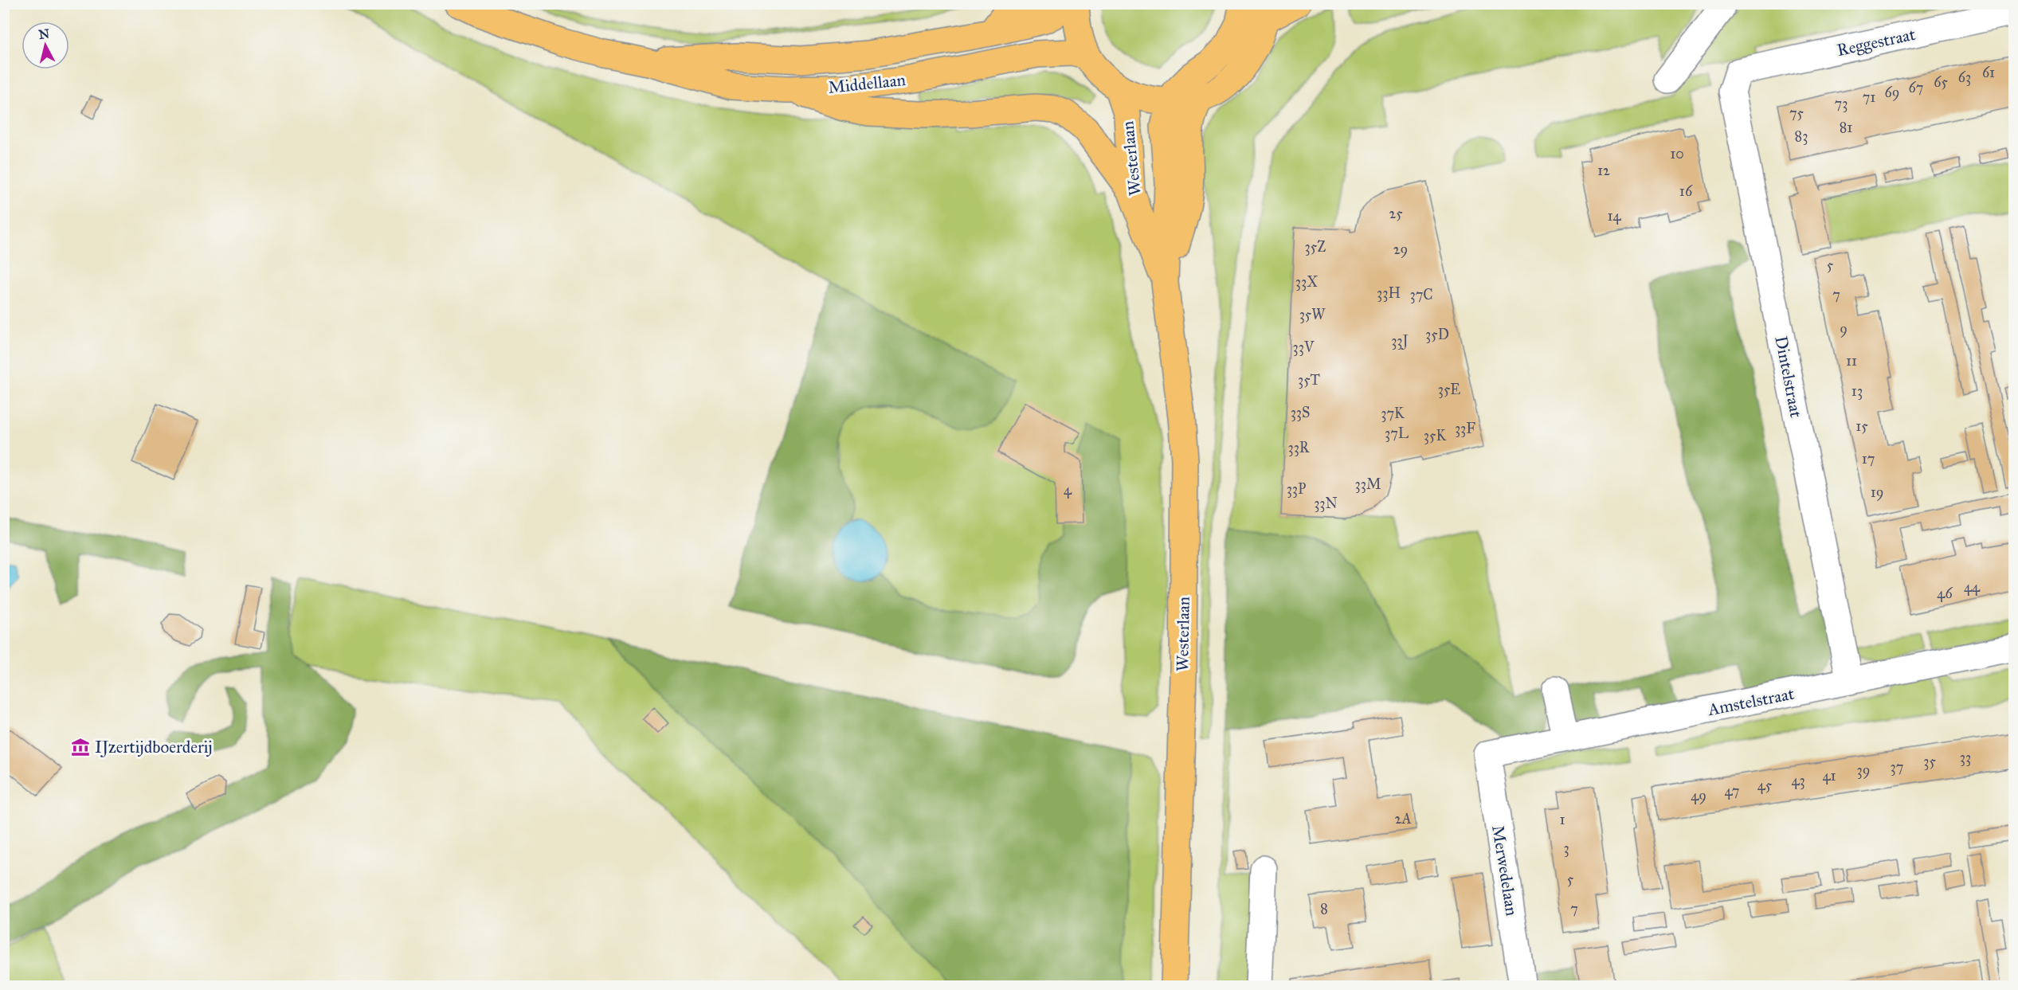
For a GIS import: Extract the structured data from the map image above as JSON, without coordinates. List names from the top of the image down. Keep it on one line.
{"streets":{"main road":["Middellaan","Westerlaan"],"street":["Reggestraat","Dintelstraat","Amstelstraat","Merwedelaan"]},"crossings":[["Reggestraat","Dintelstraat"],["Dintelstraat","Amstelstraat"],["Amstelstraat","Merwedelaan"]],"places":{"museum":["IJzertijdboerderij"]},"house_numbers":["61","63","65","67","69","71","73","75","81","83","10","12","16","25","14","35Z","29","5","33X","33H","37C","7","35W","9","35D","33J","33V","11","35T","35E","13","33S","37K","15","33F","37L","35K","33R","17","33M","33P","4","19","33N","44","46","33","35","37","39","41","43","45","47","49","2A","1","3","5","8","7"],"north":"top"}
